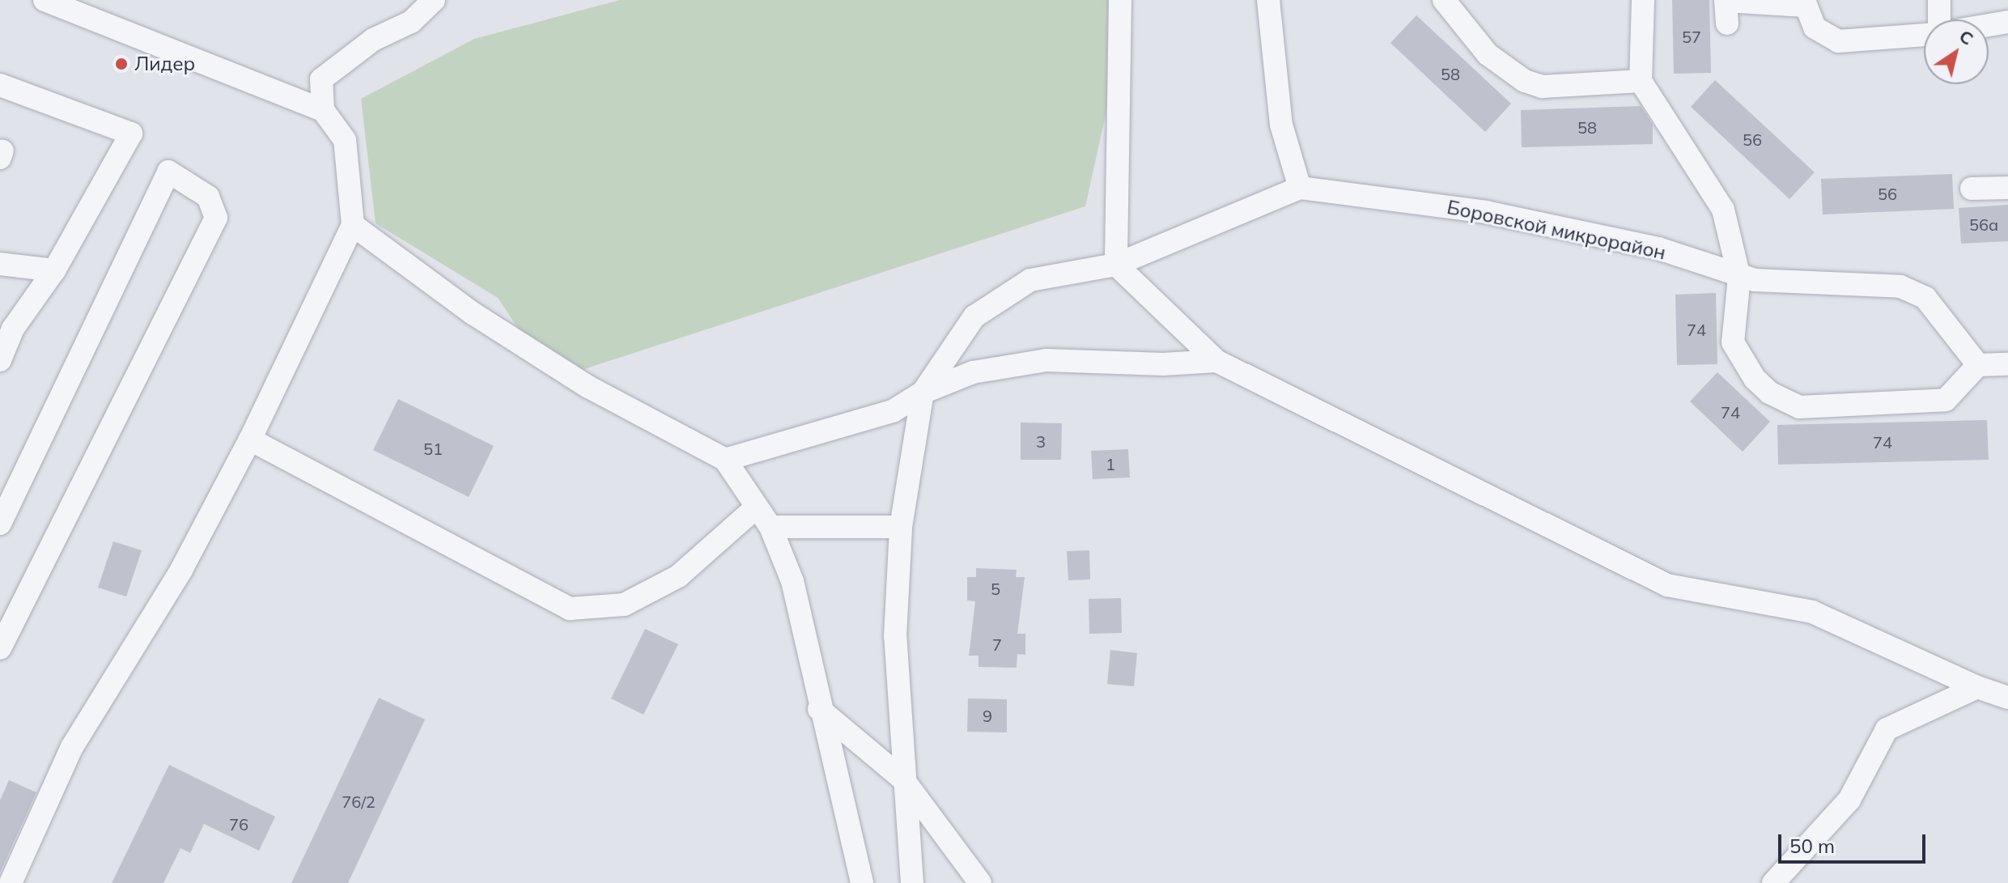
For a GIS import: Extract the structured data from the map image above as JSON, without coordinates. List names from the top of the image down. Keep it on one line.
{"streets":{"street":["Боровской микрорайон"]},"places":["Лидер"],"house_numbers":["57","58","58","56","56","56а","74","74","3","74","51","1","5","7","9","76/2","76"],"scale_bar":"50 m","north":"top right"}
